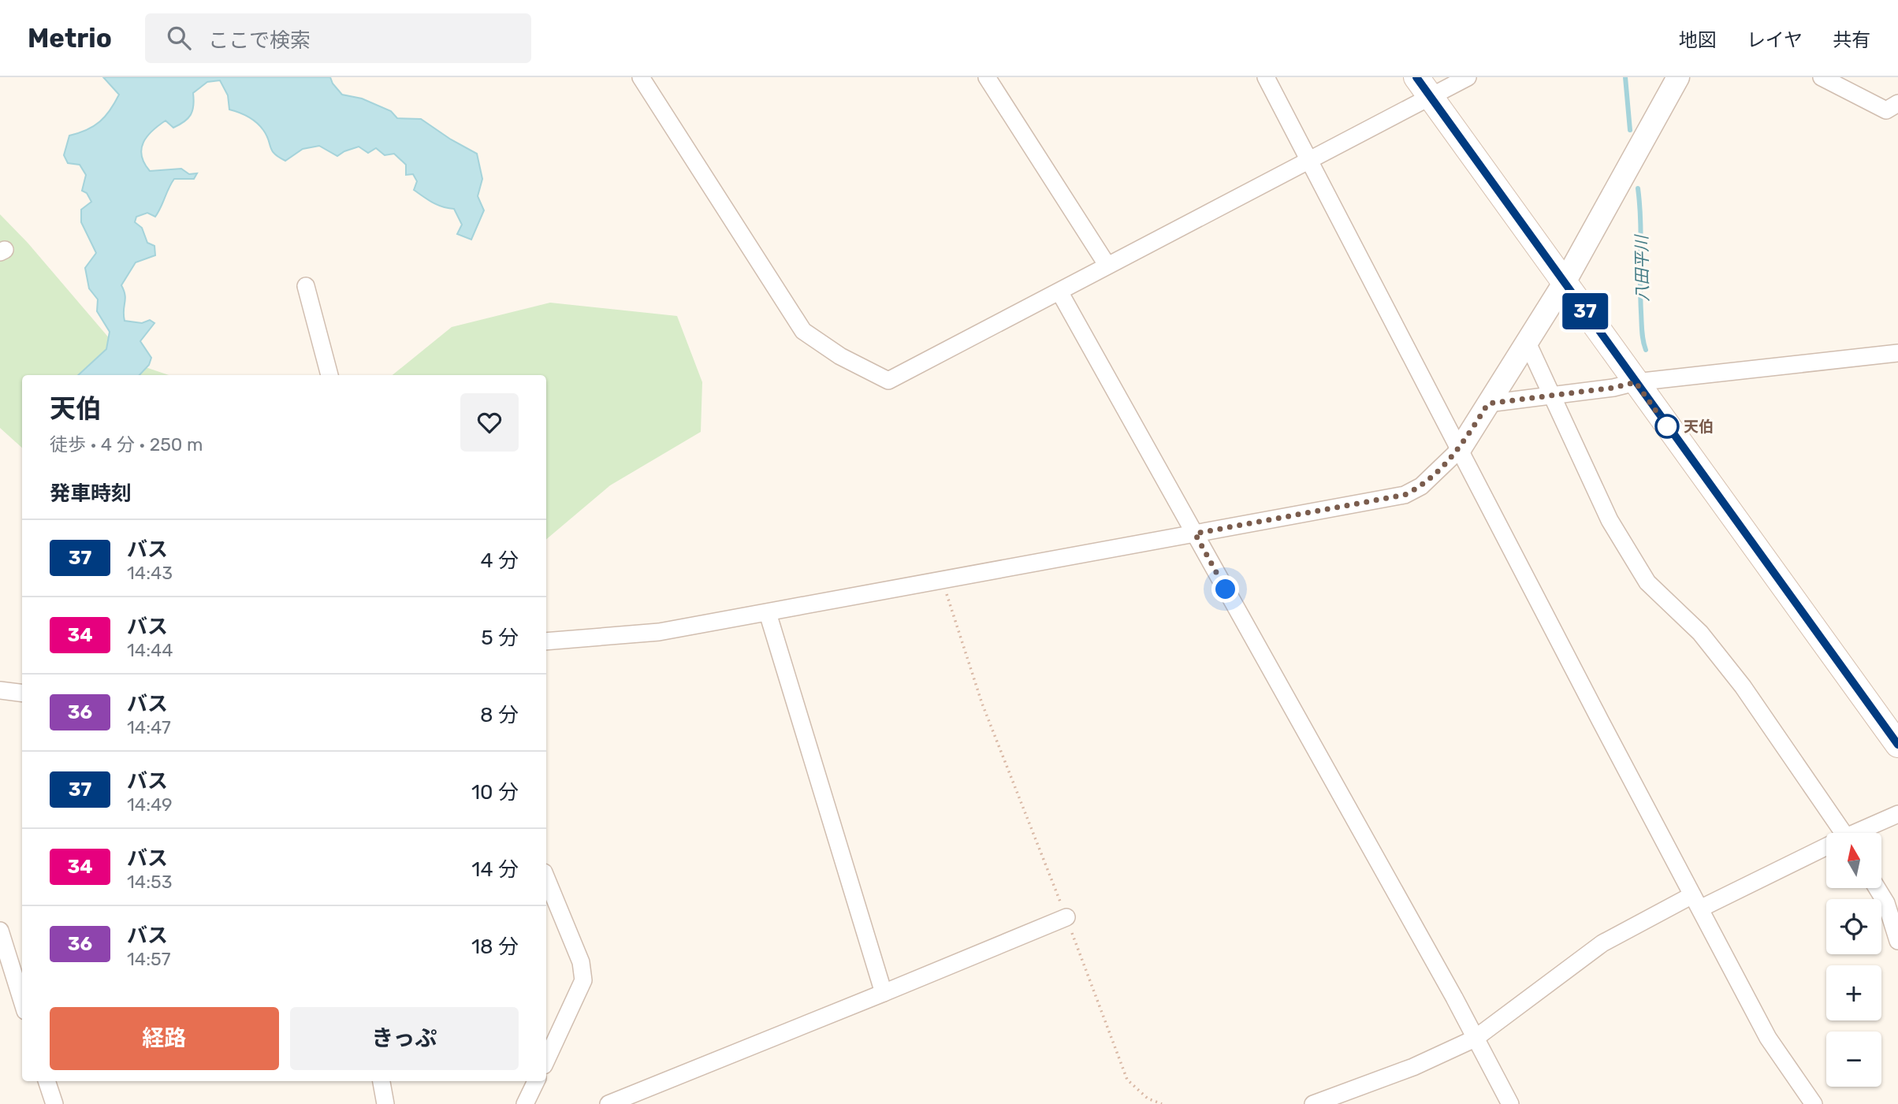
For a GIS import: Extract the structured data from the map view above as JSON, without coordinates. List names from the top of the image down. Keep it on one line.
{"water":["八田平川"],"places":["天伯"],"lines":["bus line 37"],"north":"top","page":{"header":"Metrio","search":"ここで検索","nav":["地図","レイヤ","共有"],"on_map":"37","heading":[["天伯","徒歩 · 4 分 · 250 m"],"発車時刻"],"list":[{"mark":"37","name":"バス","note":"14:43","value":"4 分"},{"mark":"34","name":"バス","note":"14:44","value":"5 分"},{"mark":"36","name":"バス","note":"14:47","value":"8 分"},{"mark":"37","name":"バス","note":"14:49","value":"10 分"},{"mark":"34","name":"バス","note":"14:53","value":"14 分"},{"mark":"36","name":"バス","note":"14:57","value":"18 分"}],"map_buttons":["+","−"],"buttons":["経路","きっぷ"]}}
